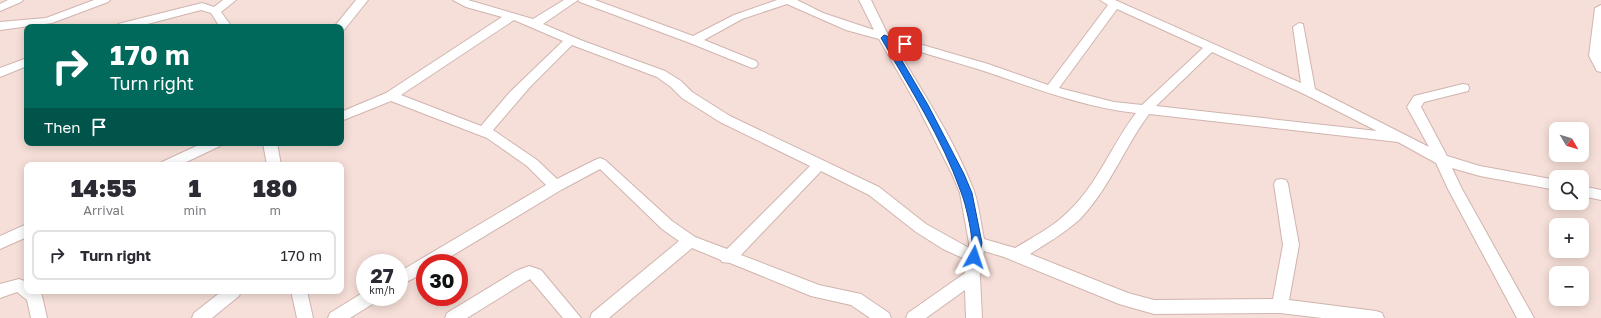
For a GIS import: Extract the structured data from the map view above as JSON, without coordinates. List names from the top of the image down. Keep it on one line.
{"north":"bottom right","page":{"turn":["170 m","Turn right"],"then":"Then","map_buttons":["+","−"],"eta":["14:55","Arrival","1","min","180","m"],"list":[{"name":"Turn right","value":"170 m"}],"speed":"27 km/h","limit":"30"}}
